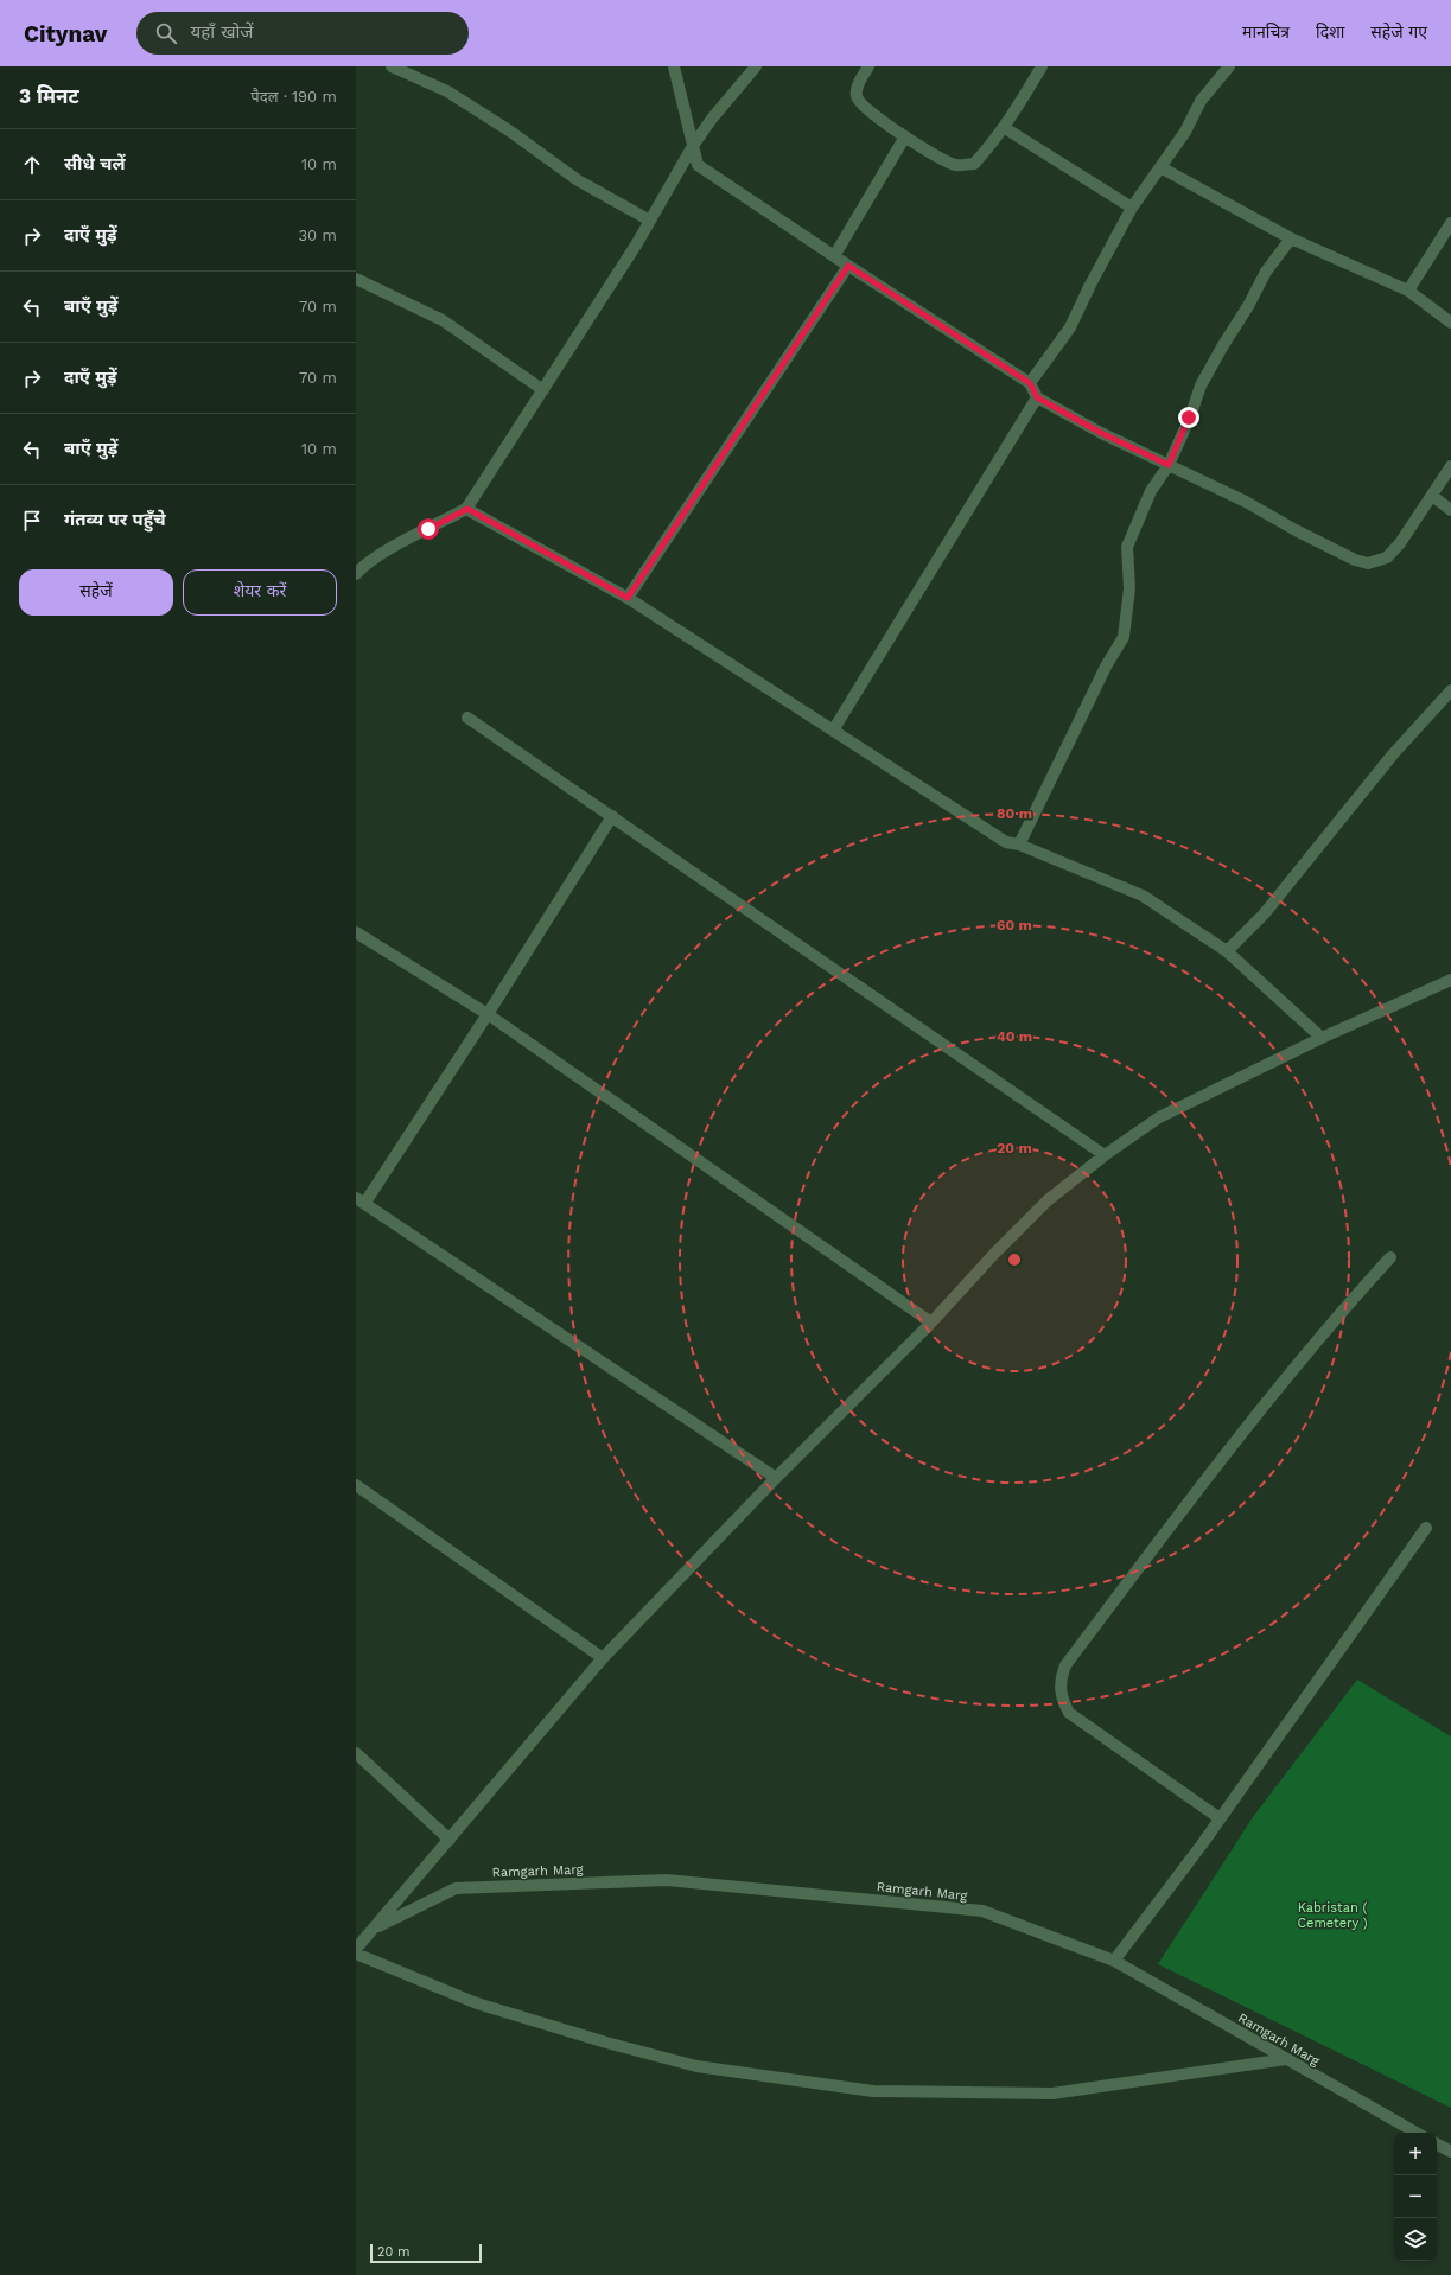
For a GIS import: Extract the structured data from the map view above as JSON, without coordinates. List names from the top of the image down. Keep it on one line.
{"streets":{"street":["Ramgarh Marg"]},"parks":["Kabristan ( Cemetery )"],"scale_bar":"20 m","page":{"header":"Citynav","search":"यहाँ खोजें","nav":["मानचित्र","दिशा","सहेजे गए"],"heading":["3 मिनट","पैदल · 190 m"],"list":[["सीधे चलें","10 m"],["दाएँ मुड़ें","30 m"],["बाएँ मुड़ें","70 m"],["दाएँ मुड़ें","70 m"],["बाएँ मुड़ें","10 m"],"गंतव्य पर पहुँचे"],"buttons":["सहेजें","शेयर करें"],"map_buttons":["+","−"],"scale":"20 m"},"rings":["80 m","60 m","40 m","20 m"]}
